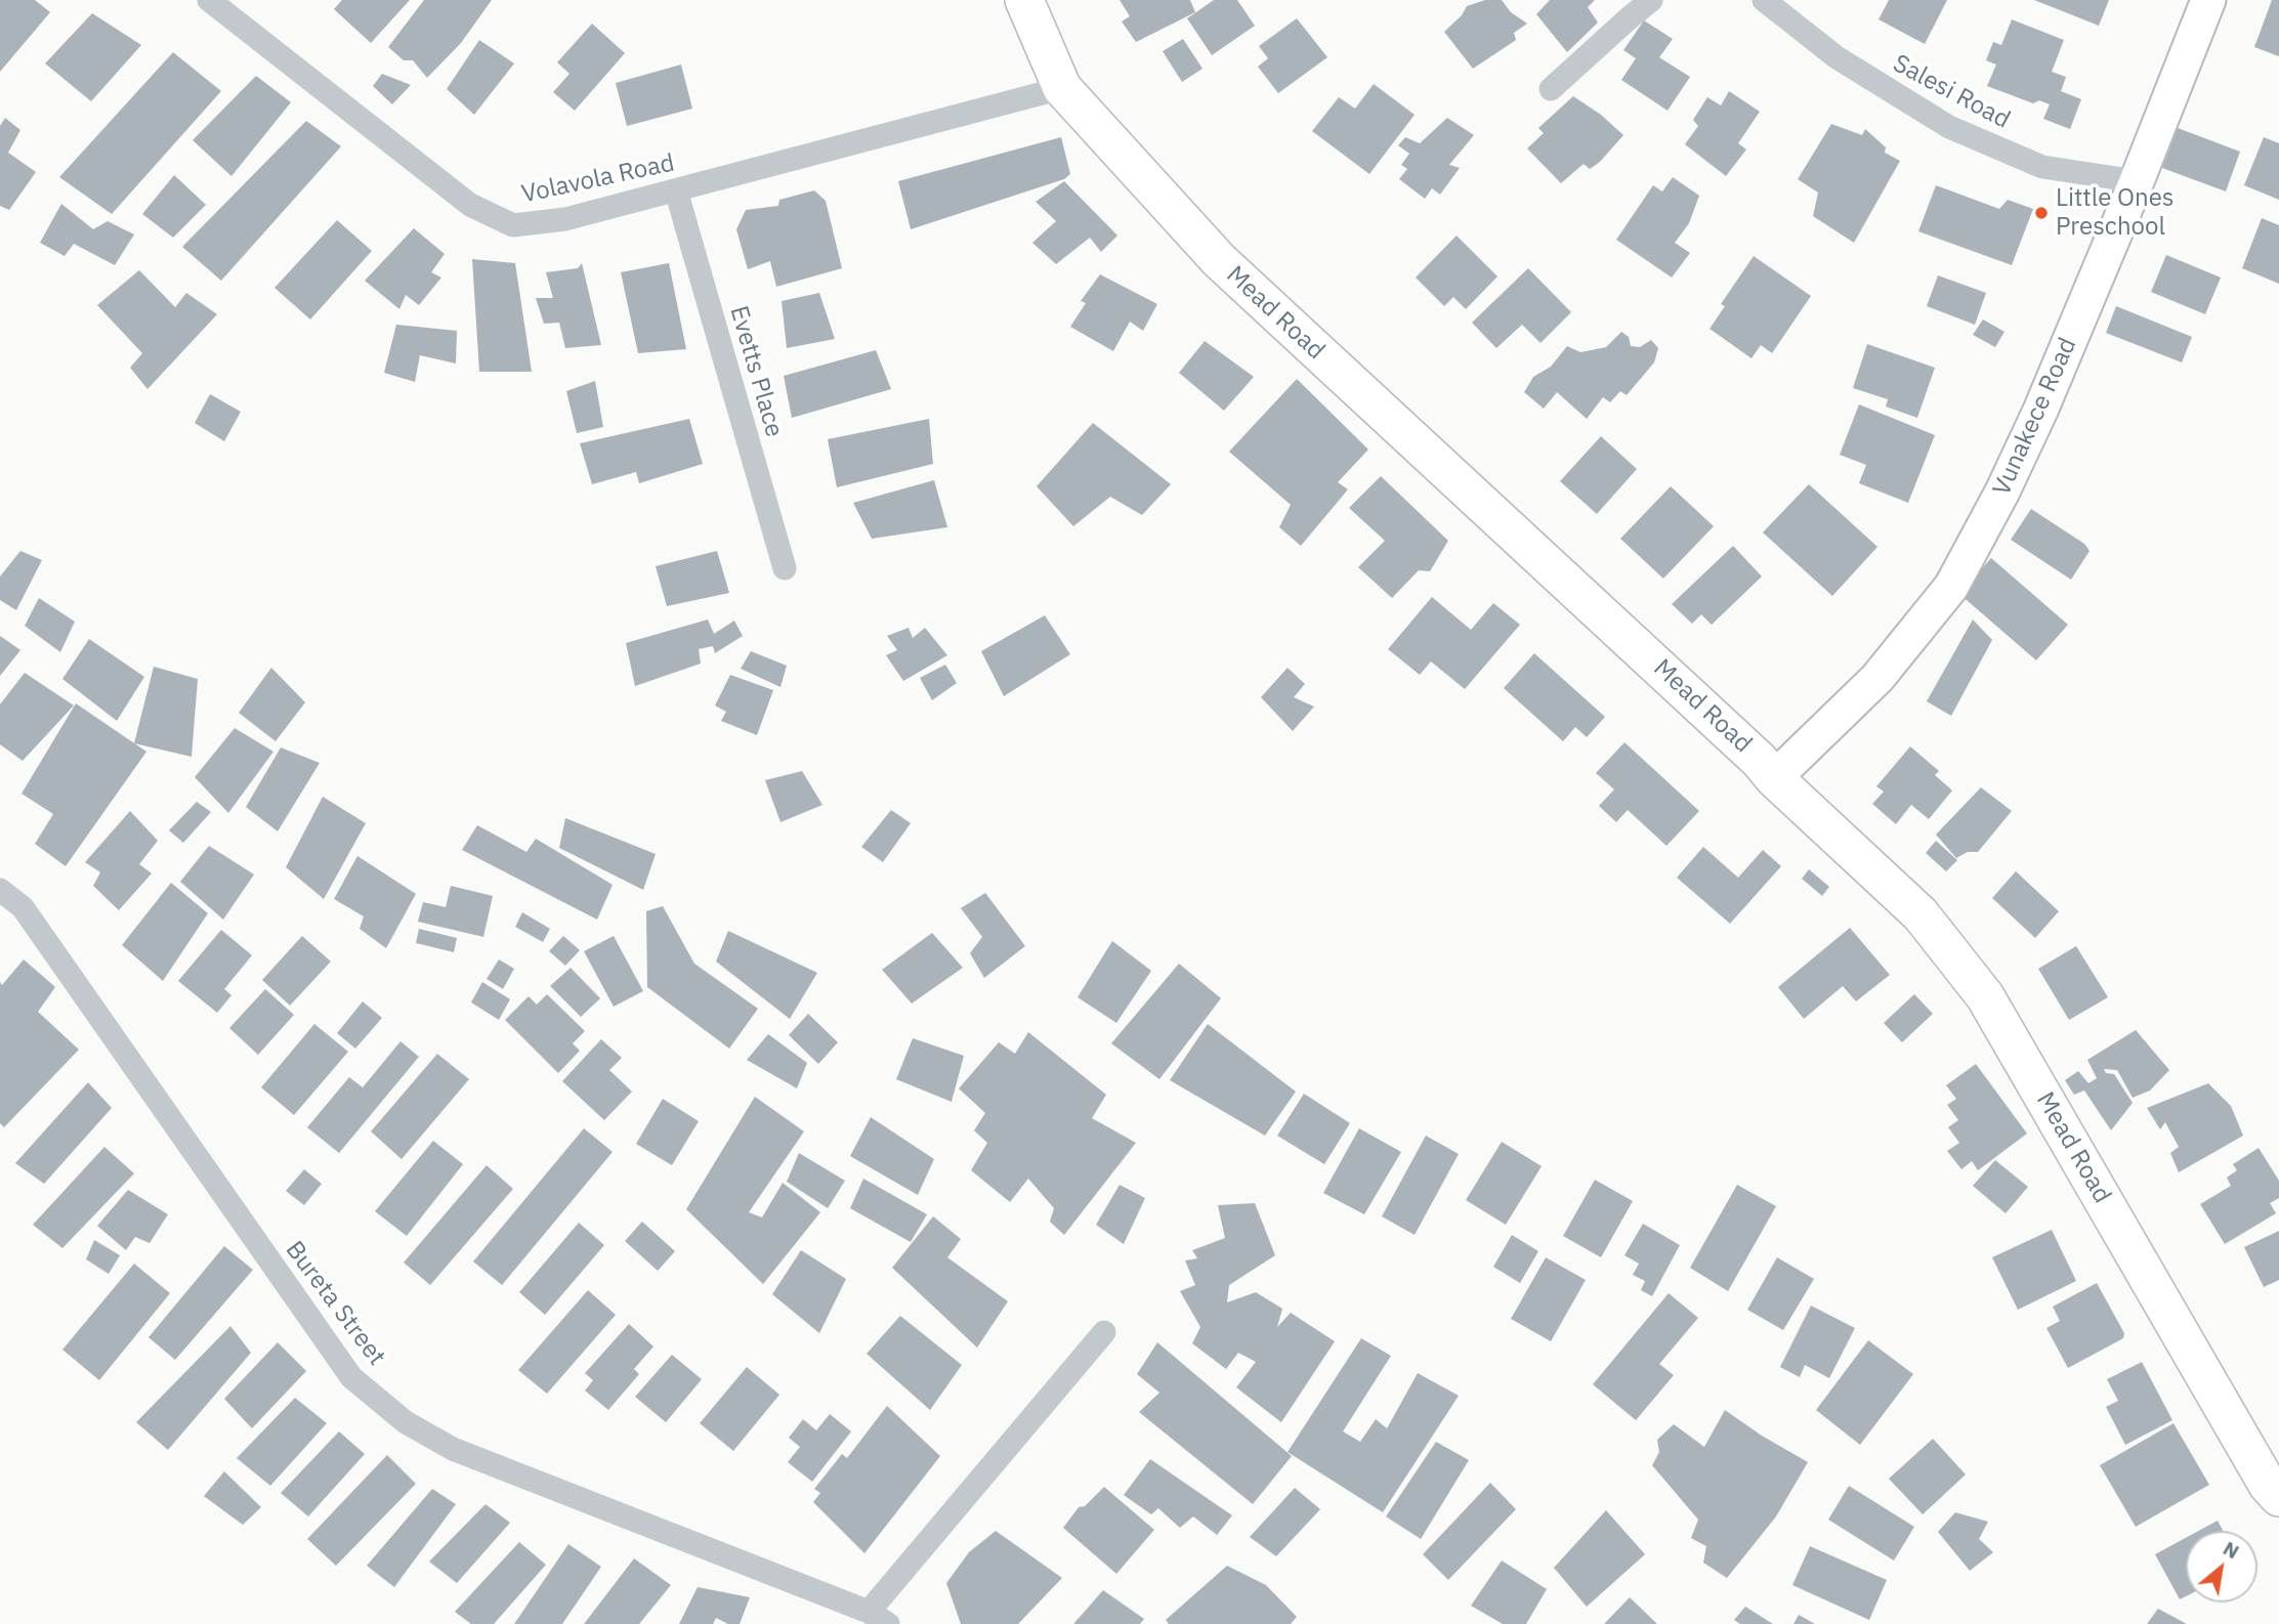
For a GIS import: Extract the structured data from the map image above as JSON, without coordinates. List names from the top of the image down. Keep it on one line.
{"streets":{"main road":["Mead Road","Vunakece Road"],"street":["Salesi Road","Volavola Road","Evetts Place","Bureta Street"]},"crossings":[["Salesi Road","Vunakece Road"],["Volavola Road","Mead Road"],["Volavola Road","Evetts Place"],["Mead Road","Vunakece Road"]],"places":["Little Ones Preschool"],"north":"top right"}
